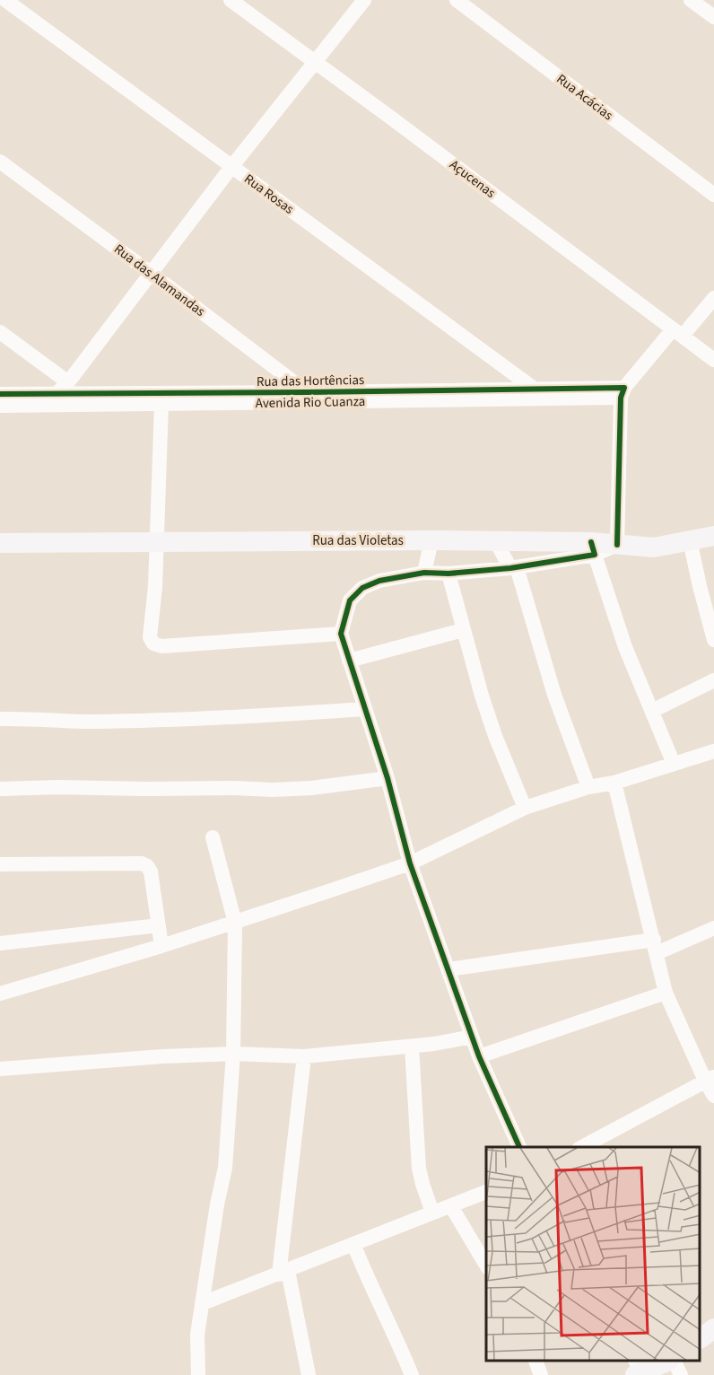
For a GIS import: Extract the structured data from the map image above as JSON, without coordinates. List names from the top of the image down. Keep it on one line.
{"streets":{"street":["Rua Acácias","Açucenas","Rua Rosas","Rua das Alamandas","Rua das Hortências","Avenida Rio Cuanza","Rua das Violetas"]},"crossings":[["Rua Rosas","Rua das Hortências"],["Rua das Alamandas","Rua das Hortências"],["Rua das Alamandas","Avenida Rio Cuanza"],["Rua das Hortências","Avenida Rio Cuanza"]]}
